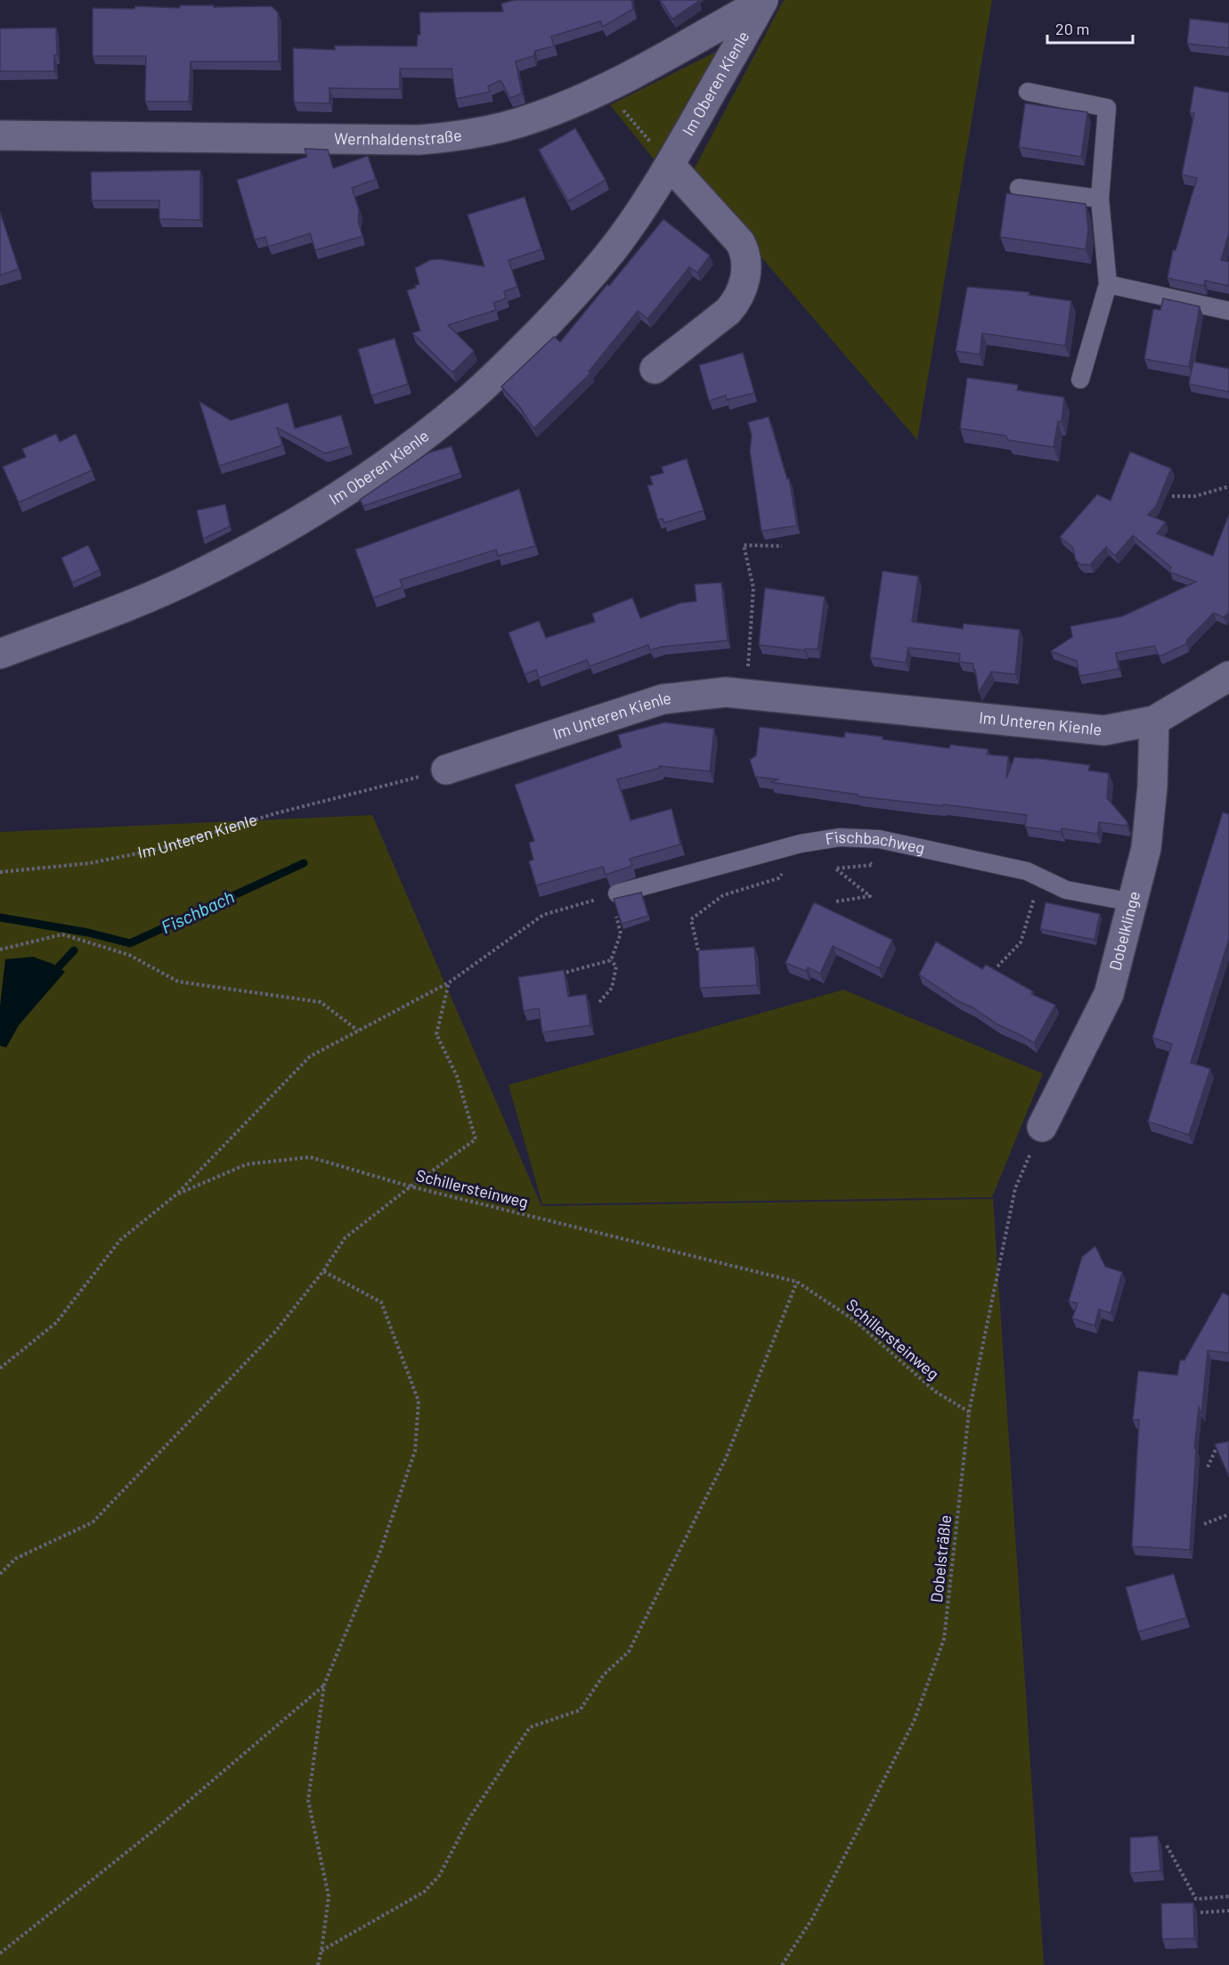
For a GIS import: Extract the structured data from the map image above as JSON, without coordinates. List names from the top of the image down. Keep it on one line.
{"streets":{"street":["Im Oberen Kienle","Wernhaldenstraße","Im Unteren Kienle","Dobelklinge"],"lane":["Fischbachweg"],"path":["Schillersteinweg","Dobelsträßle"]},"crossings":[["Im Oberen Kienle","Wernhaldenstraße"],["Im Unteren Kienle","Dobelklinge"],["Fischbachweg","Dobelklinge"],["Dobelklinge","Dobelsträßle"],["Schillersteinweg","Dobelsträßle"]],"water":["Fischbach"],"scale_bar":"20 m"}
